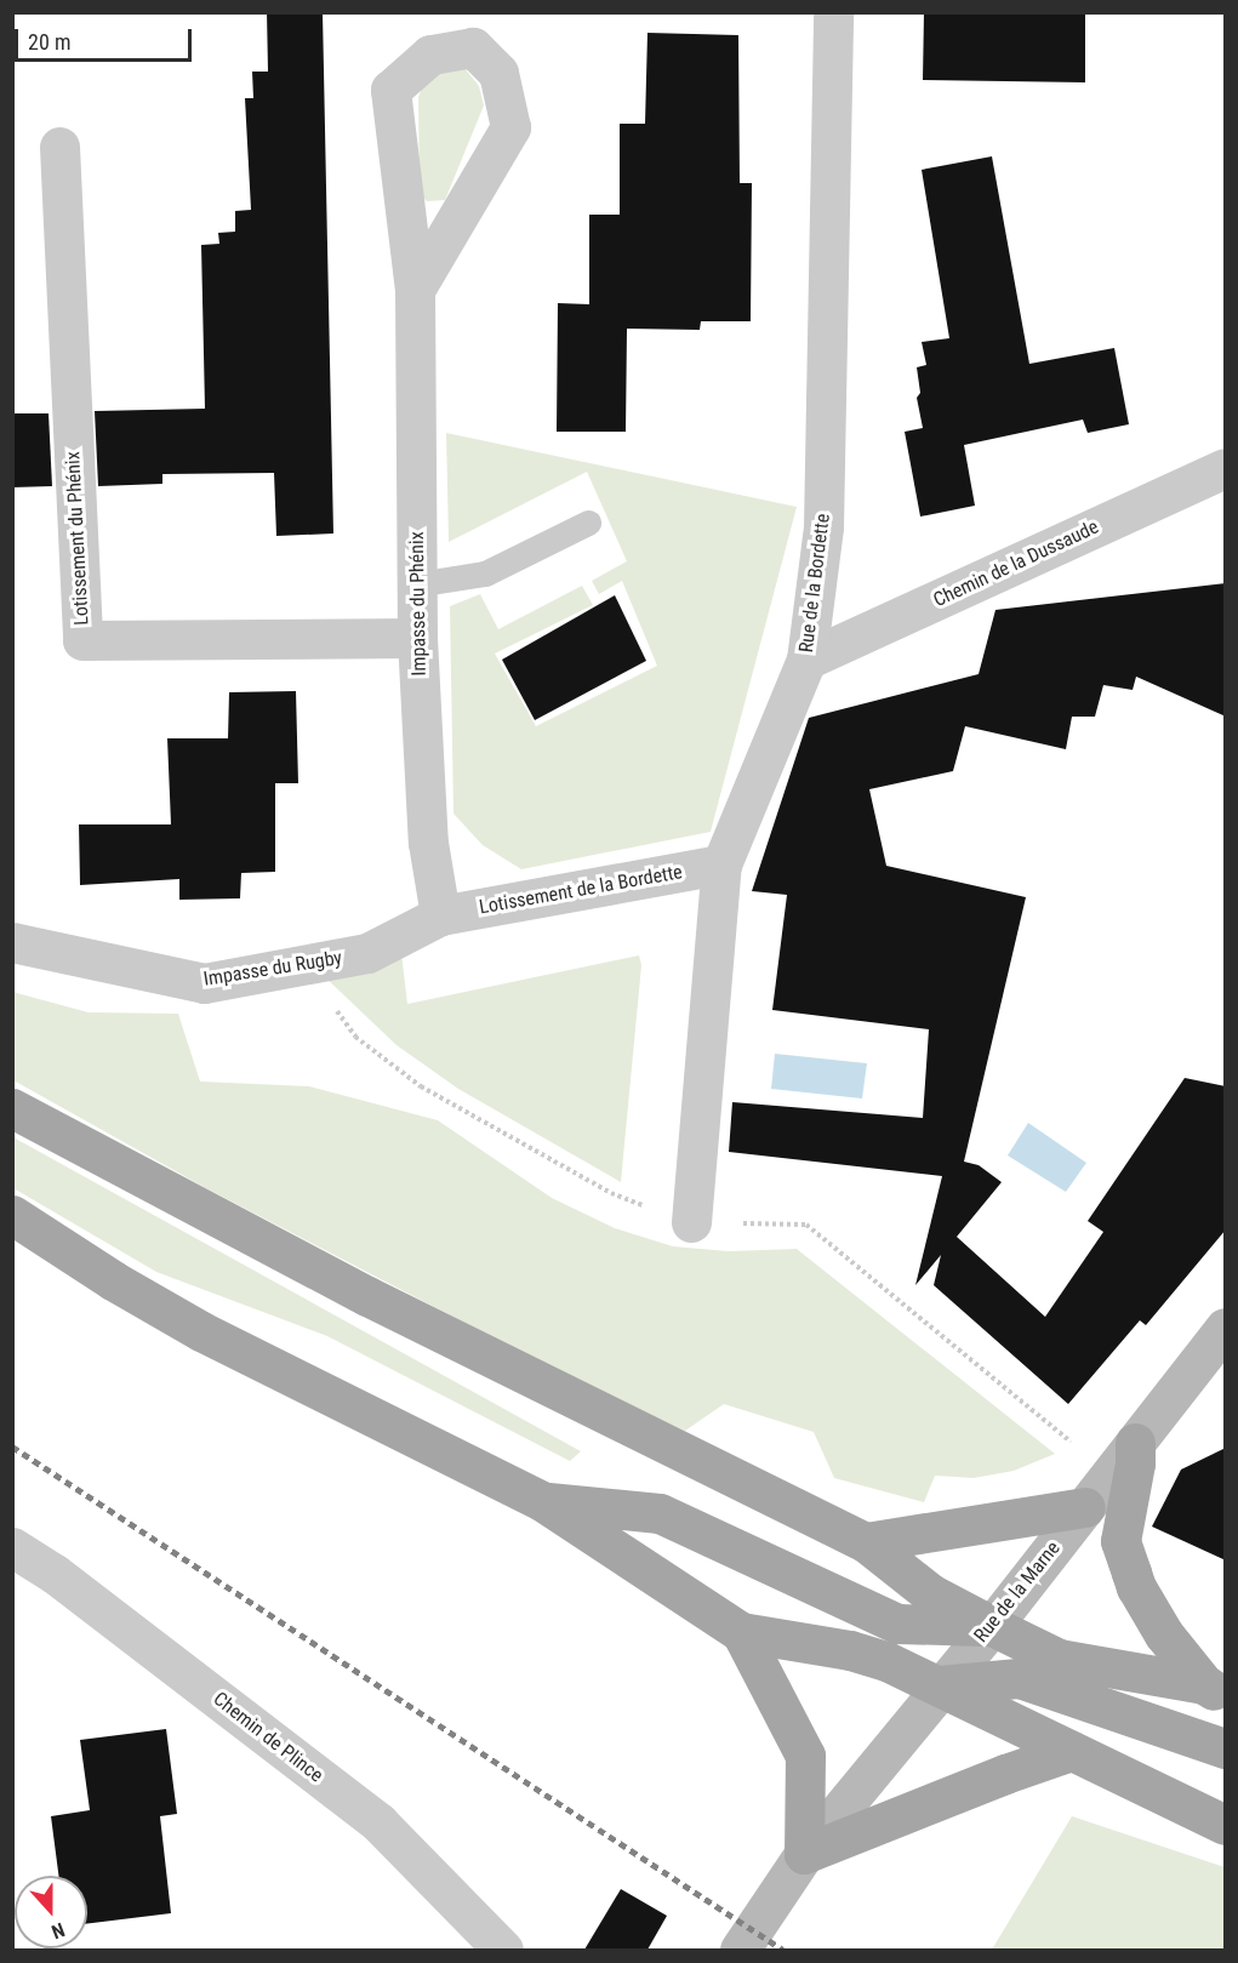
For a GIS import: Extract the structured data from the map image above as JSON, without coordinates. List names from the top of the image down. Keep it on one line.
{"streets":{"main road":["Rue de la Marne"],"street":["Lotissement du Phénix","Chemin de la Dussaude","Rue de la Bordette","Impasse du Phénix","Lotissement de la Bordette","Impasse du Rugby","Chemin de Plince"]},"crossings":[["Lotissement du Phénix","Impasse du Phénix"],["Chemin de la Dussaude","Rue de la Bordette"],["Rue de la Bordette","Lotissement de la Bordette"],["Impasse du Phénix","Lotissement de la Bordette"],["Impasse du Phénix","Impasse du Rugby"],["Lotissement de la Bordette","Impasse du Rugby"]],"scale_bar":"20 m","north":"bottom"}
